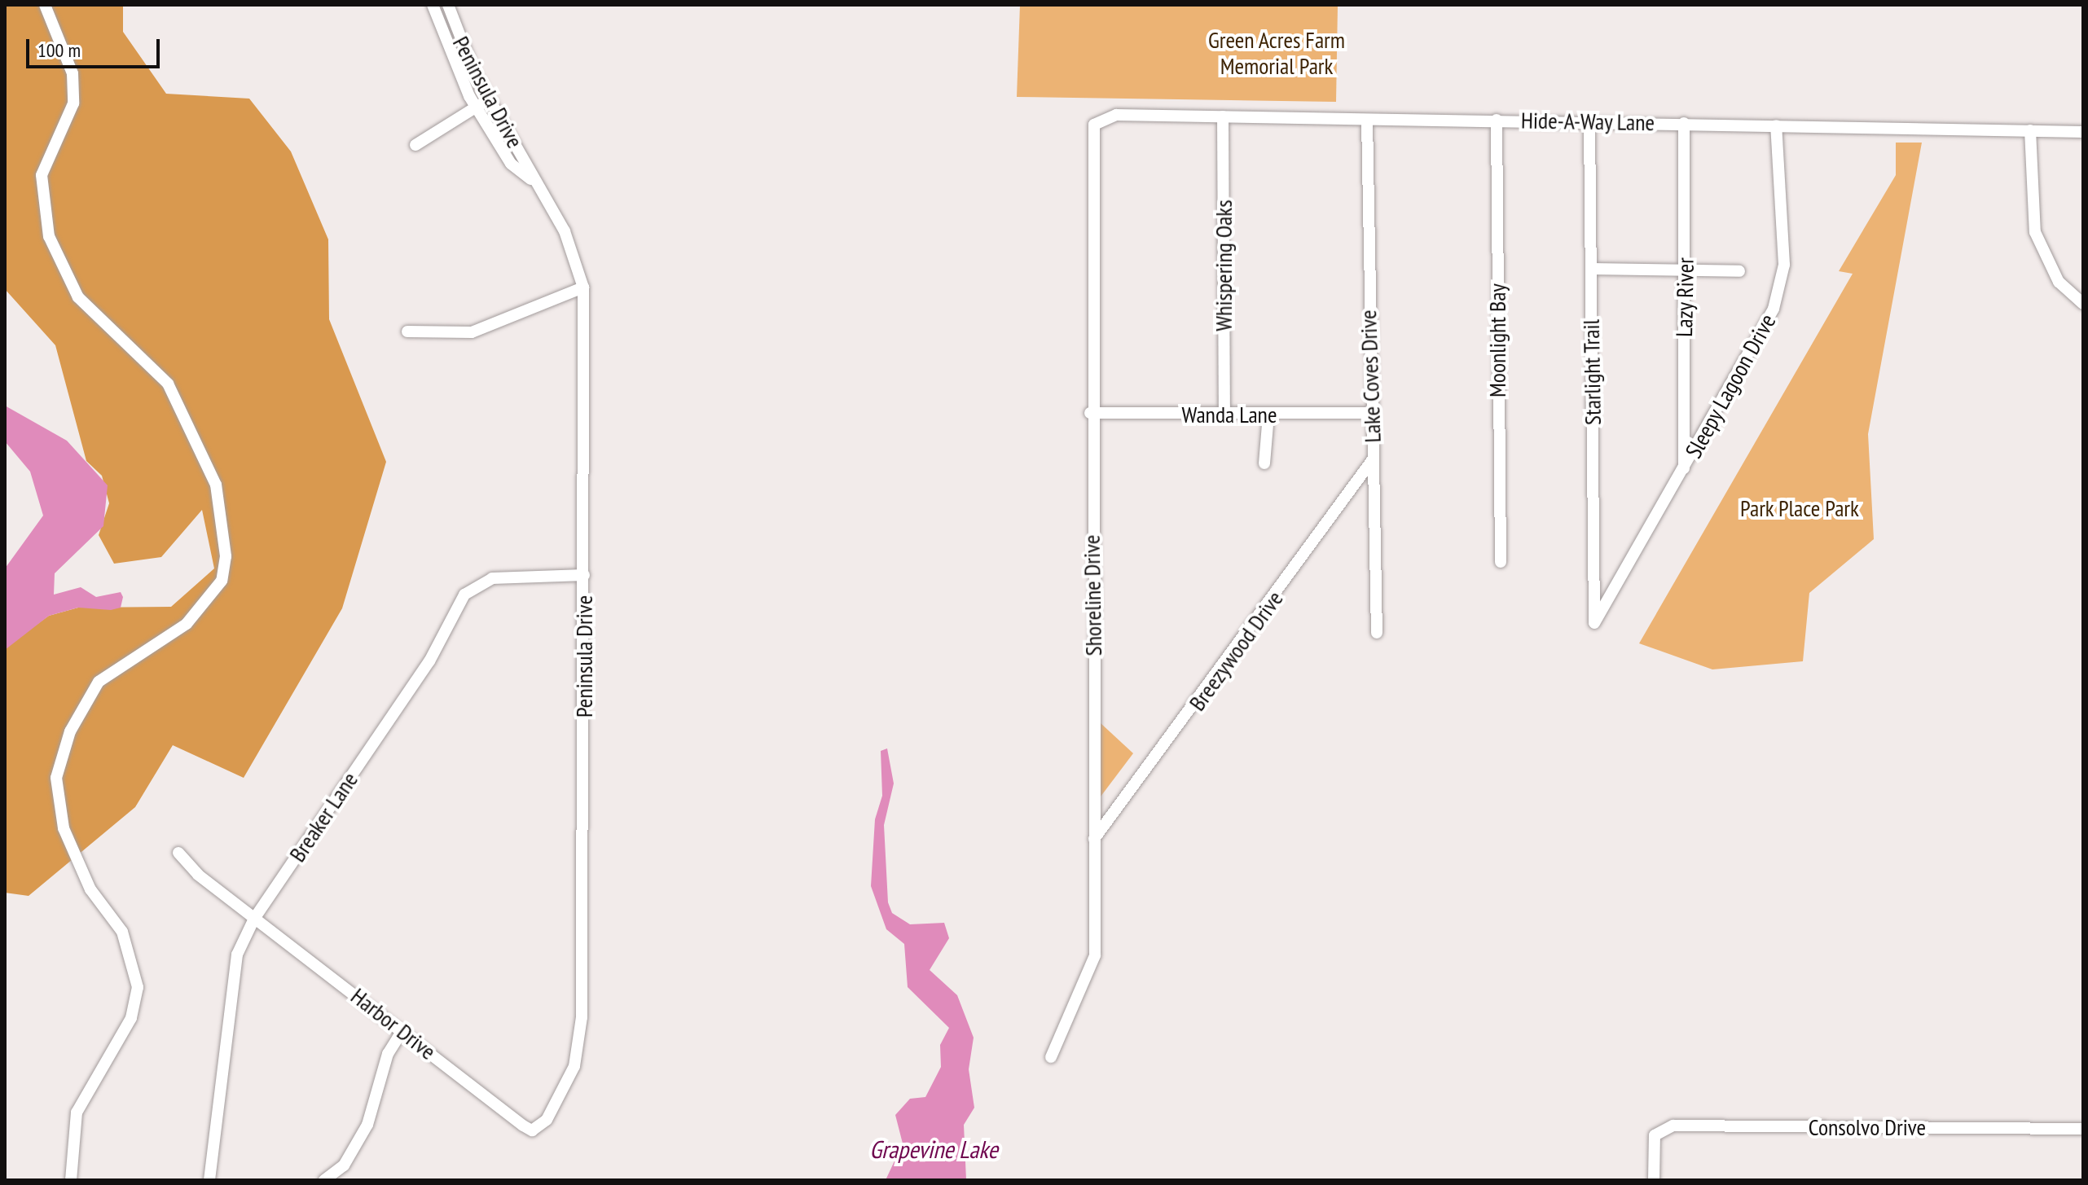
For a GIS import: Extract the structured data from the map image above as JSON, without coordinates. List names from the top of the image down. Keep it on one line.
{"streets":{"street":["Peninsula Drive","Hide-A-Way Lane","Whispering Oaks","Lazy River","Moonlight Bay","Starlight Trail","Lake Coves Drive","Sleepy Lagoon Drive","Wanda Lane","Shoreline Drive","Breezywood Drive","Breaker Lane","Harbor Drive","Consolvo Drive"]},"crossings":[["Peninsula Drive","Breaker Lane"],["Peninsula Drive","Harbor Drive"],["Hide-A-Way Lane","Whispering Oaks"],["Hide-A-Way Lane","Lazy River"],["Hide-A-Way Lane","Moonlight Bay"],["Hide-A-Way Lane","Starlight Trail"],["Hide-A-Way Lane","Lake Coves Drive"],["Hide-A-Way Lane","Sleepy Lagoon Drive"],["Hide-A-Way Lane","Shoreline Drive"],["Whispering Oaks","Wanda Lane"],["Lazy River","Sleepy Lagoon Drive"],["Starlight Trail","Sleepy Lagoon Drive"],["Lake Coves Drive","Wanda Lane"],["Lake Coves Drive","Breezywood Drive"],["Wanda Lane","Shoreline Drive"],["Shoreline Drive","Breezywood Drive"],["Breaker Lane","Harbor Drive"]],"water":["Grapevine Lake"],"parks":["Green Acres Farm Memorial Park","Park Place Park"],"scale_bar":"100 m"}
